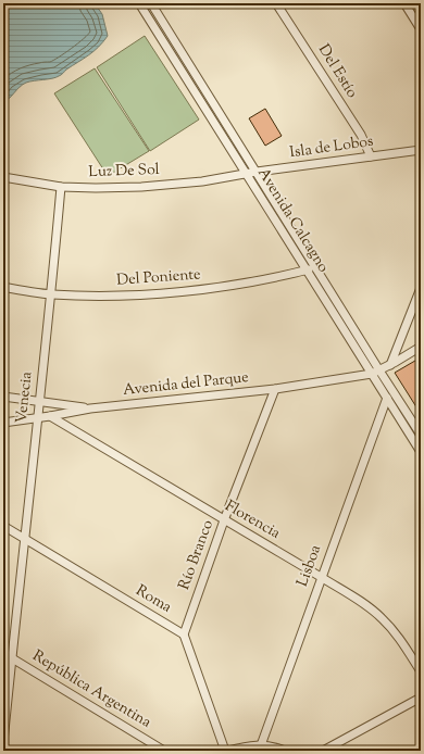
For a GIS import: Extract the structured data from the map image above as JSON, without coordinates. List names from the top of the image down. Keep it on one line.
{"streets":{"street":["Del Estío","Isla de Lobos","Luz De Sol","Avenida Calcagno","Del Poniente","Avenida del Parque","Venecia","Florencia","Río Branco","Lisboa","Roma","República Argentina"]},"crossings":[["Del Estío","Isla de Lobos"],["Isla de Lobos","Luz De Sol"],["Isla de Lobos","Avenida Calcagno"],["Luz De Sol","Avenida Calcagno"],["Luz De Sol","Venecia"],["Avenida Calcagno","Del Poniente"],["Avenida Calcagno","Avenida del Parque"],["Avenida Calcagno","Lisboa"],["Del Poniente","Venecia"],["Avenida del Parque","Venecia"],["Avenida del Parque","Florencia"],["Avenida del Parque","Río Branco"],["Venecia","Roma"],["Venecia","República Argentina"],["Florencia","Río Branco"],["Florencia","Lisboa"],["Río Branco","Roma"]]}
